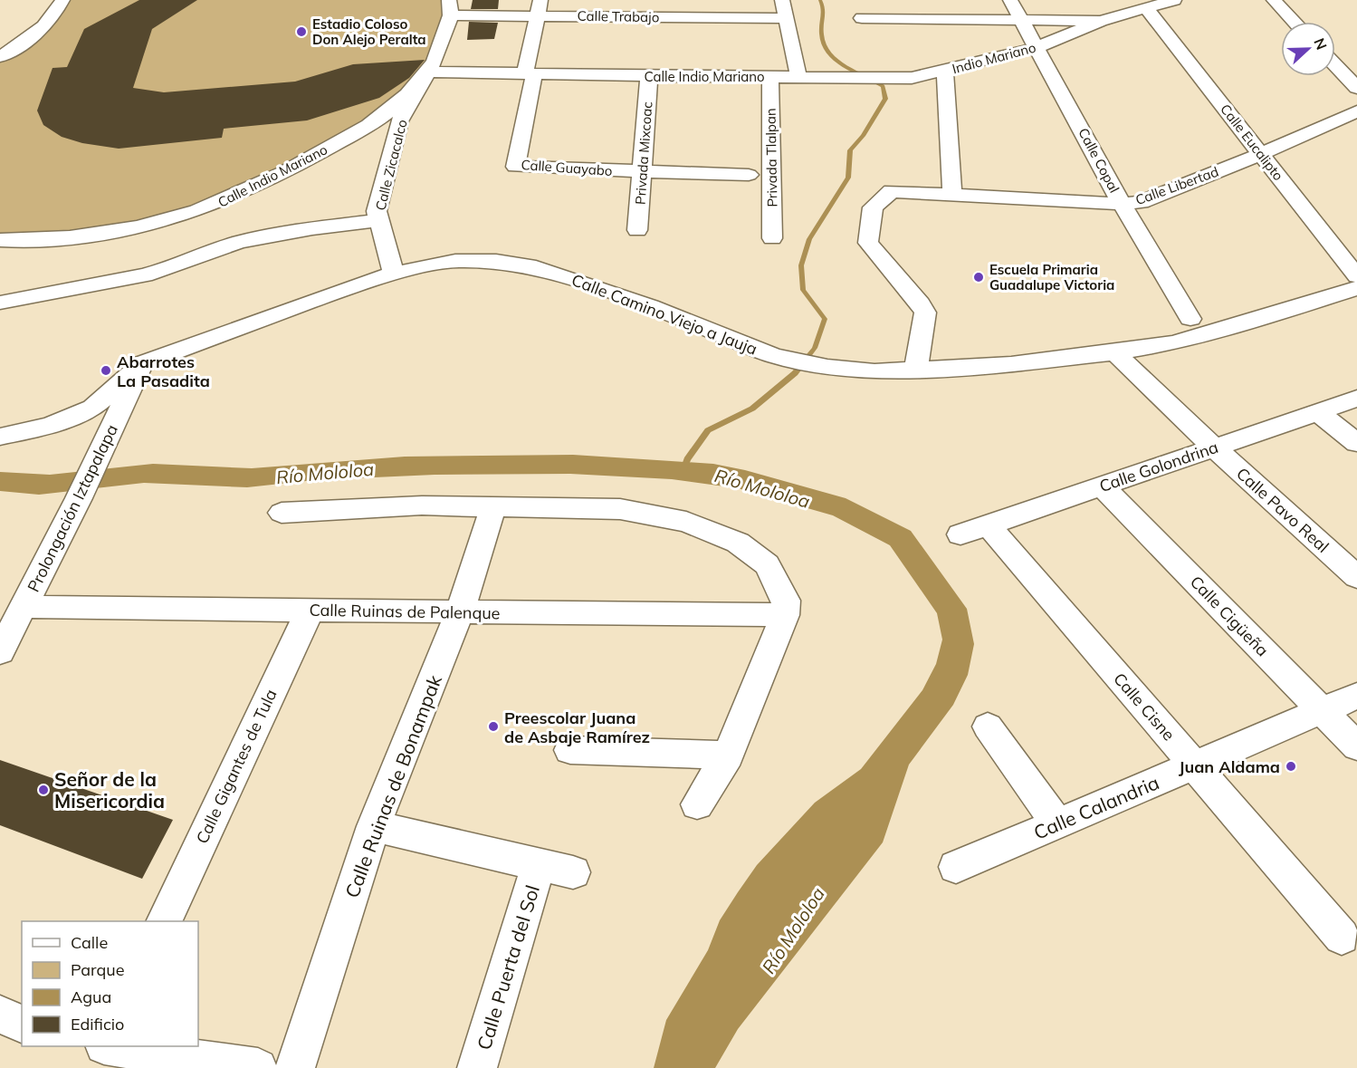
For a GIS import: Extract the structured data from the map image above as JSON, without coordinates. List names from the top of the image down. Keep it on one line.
{"streets":{"street":["Calle Trabajo","Indio Mariano","Calle Indio Mariano","Calle Eucalipto","Privada Mixcoac","Privada Tlalpan","Calle Copal","Calle Zicacalco","Calle Guayabo","Calle Libertad","Calle Camino Viejo a Jauja","Calle Golondrina","Prolongación Iztapalapa","Calle Pavo Real","Calle Ruinas de Palenque","Calle Cigüeña","Calle Cisne","Calle Gigantes de Tula","Calle Ruinas de Bonampak","Calle Calandria","Calle Puerta del Sol"]},"crossings":[["Calle Trabajo","Calle Zicacalco"],["Calle Trabajo","Calle Guayabo"],["Indio Mariano","Calle Indio Mariano"],["Indio Mariano","Calle Copal"],["Calle Indio Mariano","Privada Mixcoac"],["Calle Indio Mariano","Privada Tlalpan"],["Calle Indio Mariano","Calle Zicacalco"],["Calle Indio Mariano","Calle Guayabo"],["Calle Eucalipto","Calle Libertad"],["Privada Mixcoac","Calle Guayabo"],["Calle Copal","Calle Libertad"],["Calle Zicacalco","Calle Camino Viejo a Jauja"],["Calle Libertad","Calle Camino Viejo a Jauja"],["Calle Camino Viejo a Jauja","Prolongación Iztapalapa"],["Calle Camino Viejo a Jauja","Calle Pavo Real"],["Calle Golondrina","Calle Pavo Real"],["Calle Golondrina","Calle Cigüeña"],["Calle Golondrina","Calle Cisne"],["Prolongación Iztapalapa","Calle Ruinas de Palenque"],["Calle Ruinas de Palenque","Calle Gigantes de Tula"],["Calle Ruinas de Palenque","Calle Ruinas de Bonampak"],["Calle Cigüeña","Calle Calandria"],["Calle Cisne","Calle Calandria"],["Calle Ruinas de Bonampak","Calle Puerta del Sol"]],"water":["Río Mololoa"],"places":["Estadio Coloso Don Alejo Peralta","Escuela Primaria Guadalupe Victoria","Abarrotes La Pasadita","Preescolar Juana de Asbaje Ramírez","Juan Aldama","Señor de la Misericordia"],"legend":["Calle","Parque","Agua","Edificio"],"north":"right"}
